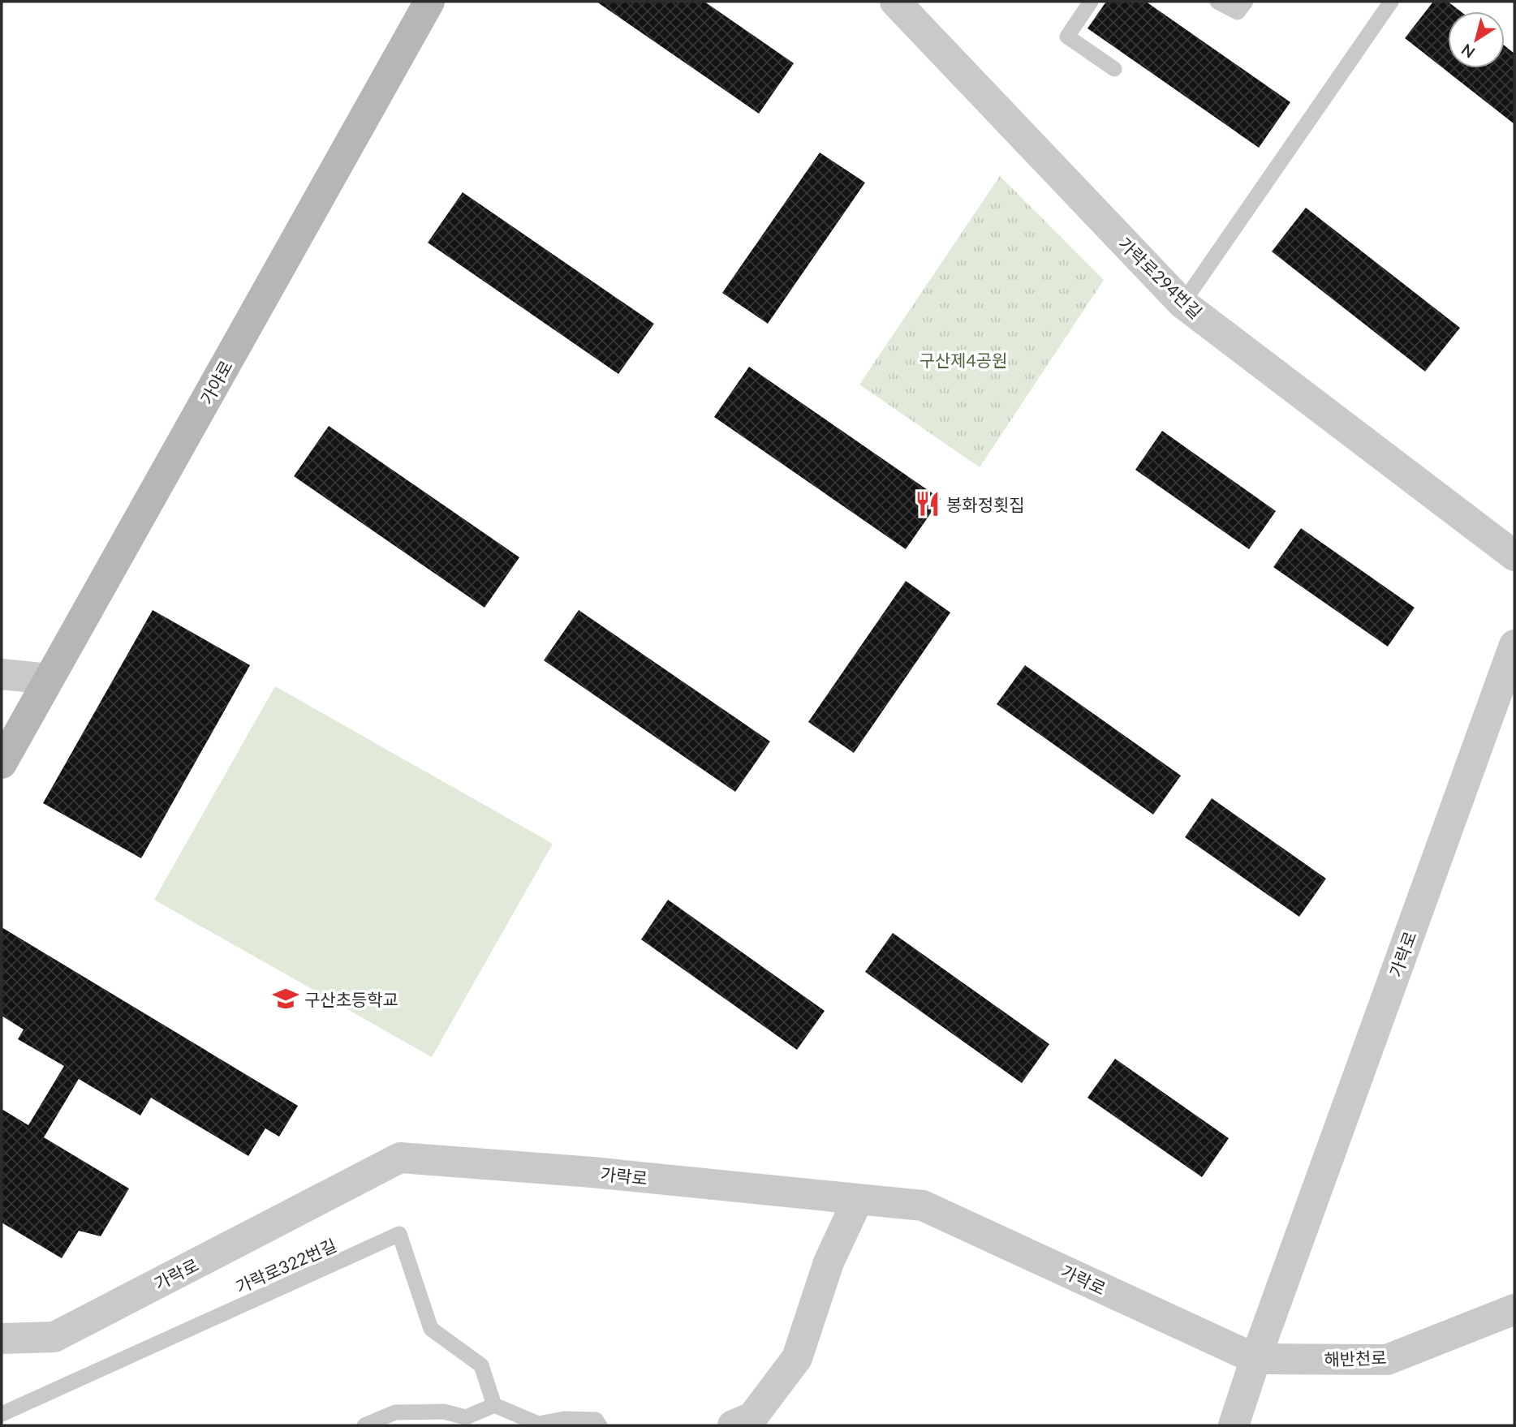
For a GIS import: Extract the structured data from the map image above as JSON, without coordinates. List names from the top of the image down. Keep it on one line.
{"streets":{"main road":["가야로"],"street":["가락로294번길","가락로","해반천로"],"lane":["가락로322번길"]},"crossings":[["가락로","해반천로"]],"parks":["구산제4공원"],"places":{"restaurant":["봉화정횟집"],"school or university":["구산초등학교"]},"north":"bottom left"}
